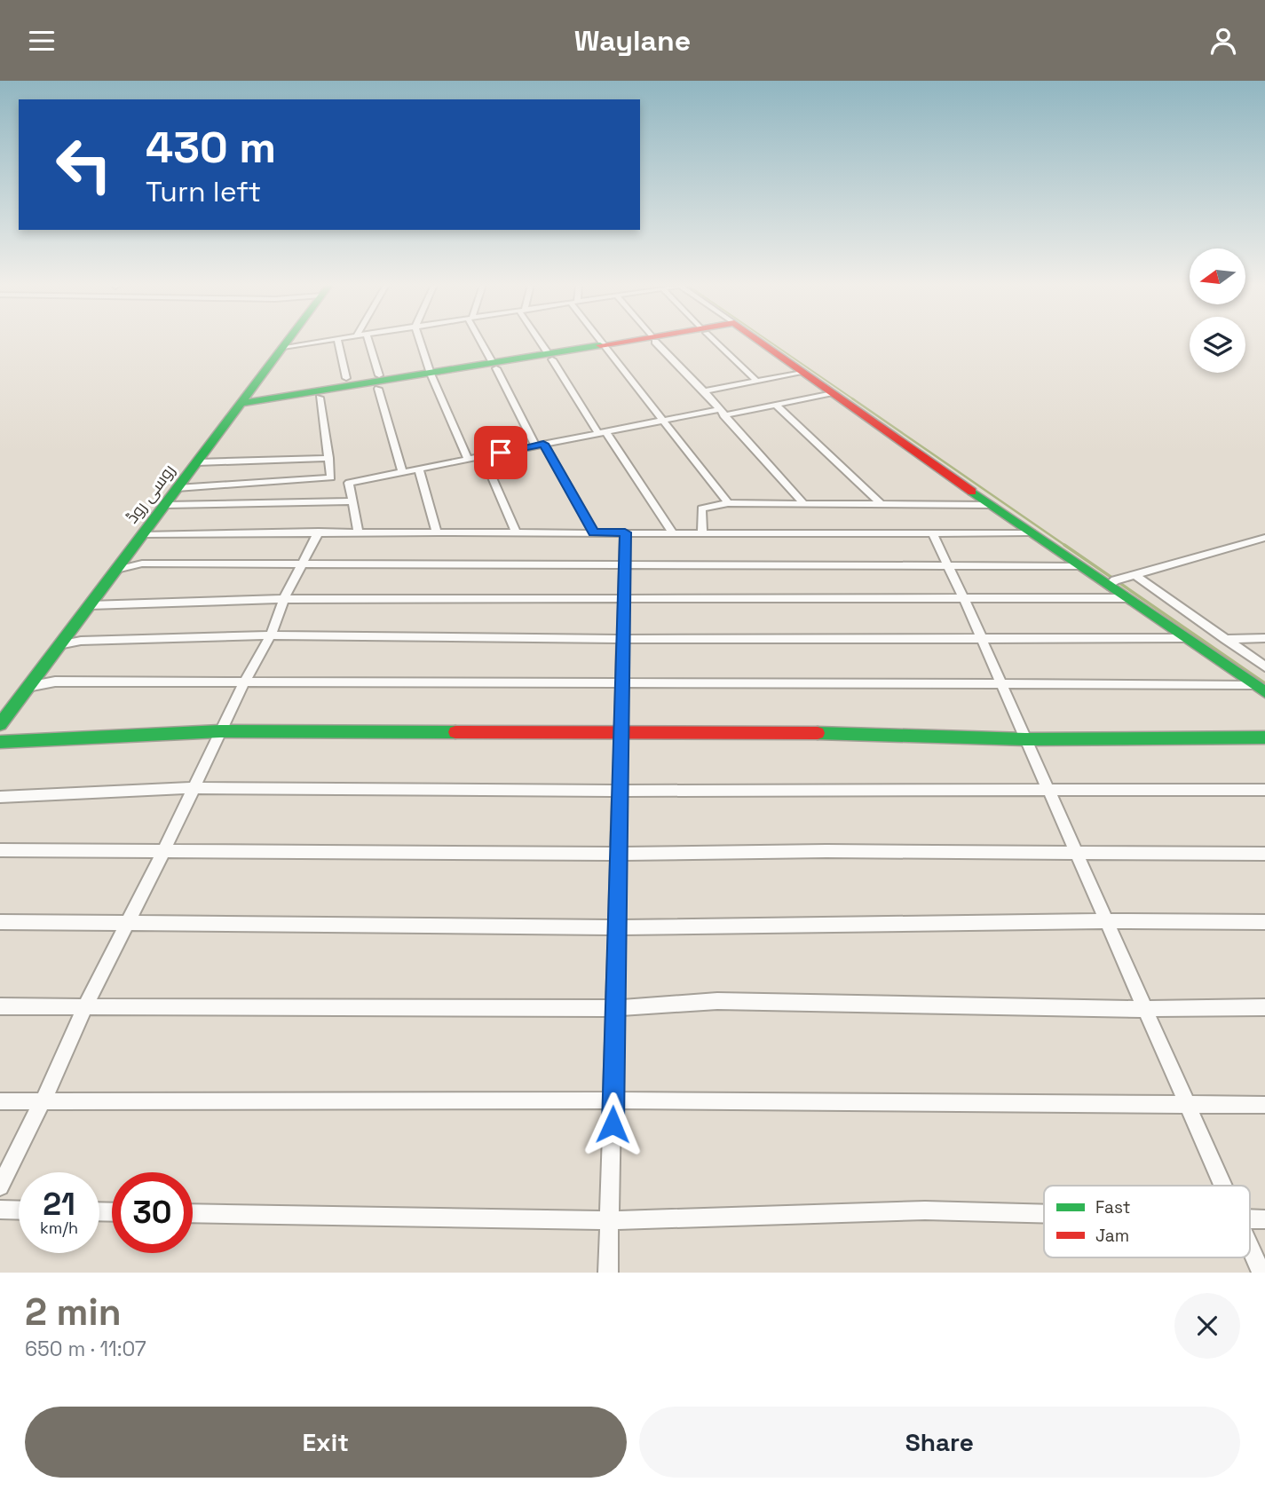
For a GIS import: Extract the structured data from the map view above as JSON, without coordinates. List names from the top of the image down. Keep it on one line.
{"streets":{"street":["روسی روڈ"]},"legend":["Fast","Jam"],"north":"left","page":{"header":"Waylane","turn":["430 m","Turn left"],"speed":"21 km/h","limit":"30","heading":["2 min","650 m · 11:07"],"buttons":["Exit","Share"]}}
